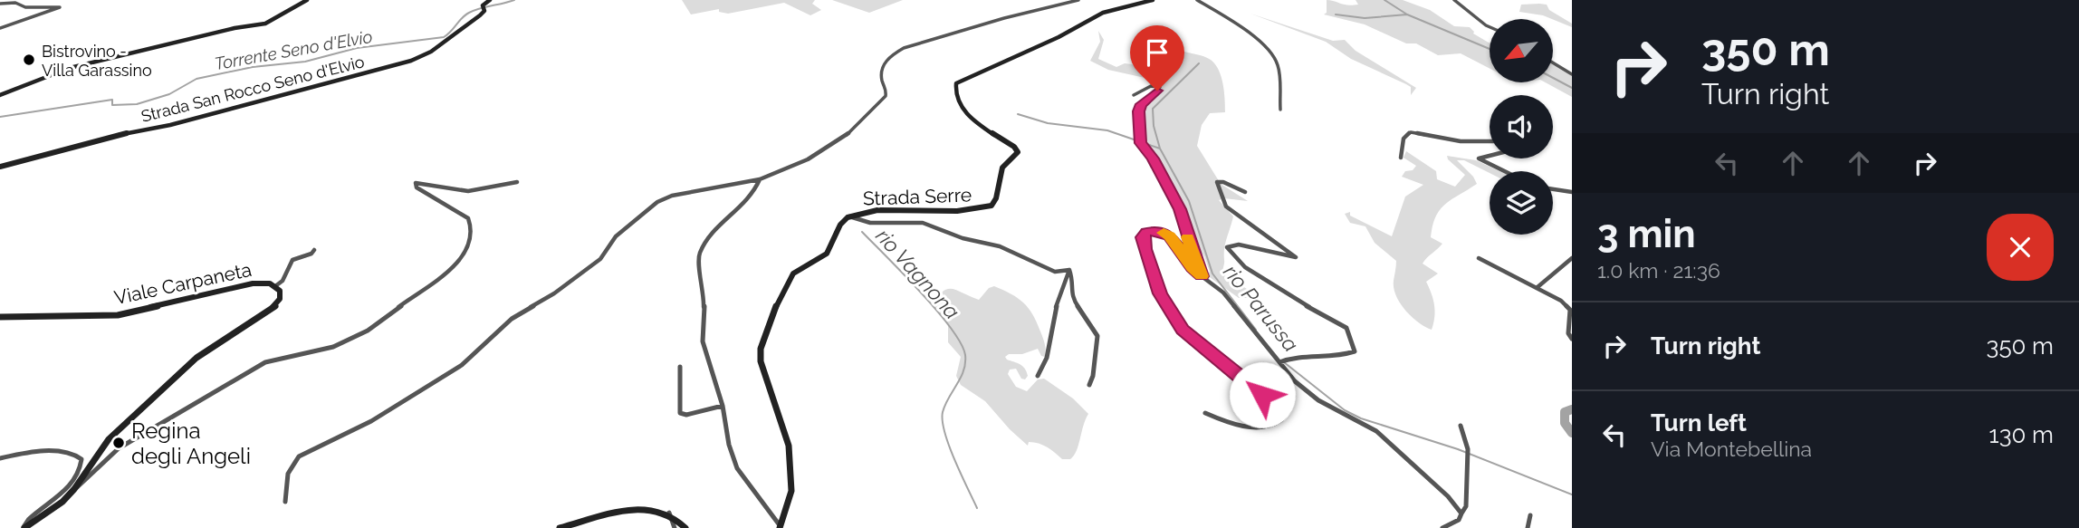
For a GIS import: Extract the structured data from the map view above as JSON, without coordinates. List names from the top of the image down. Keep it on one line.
{"streets":{"main road":["Strada San Rocco Seno d'Elvio","Strada Serre","Viale Carpaneta"]},"water":["Torrente Seno d'Elvio","rio Vagnona","rio Parussa"],"places":["Bistrovino - Villa Garassino","Regina degli Angeli"],"north":"bottom left","page":{"turn":["350 m","Turn right"],"heading":["3 min","1.0 km · 21:36"],"list":[{"name":"Turn right","value":"350 m"},{"name":"Turn left","note":"Via Montebellina","value":"130 m"}]}}
